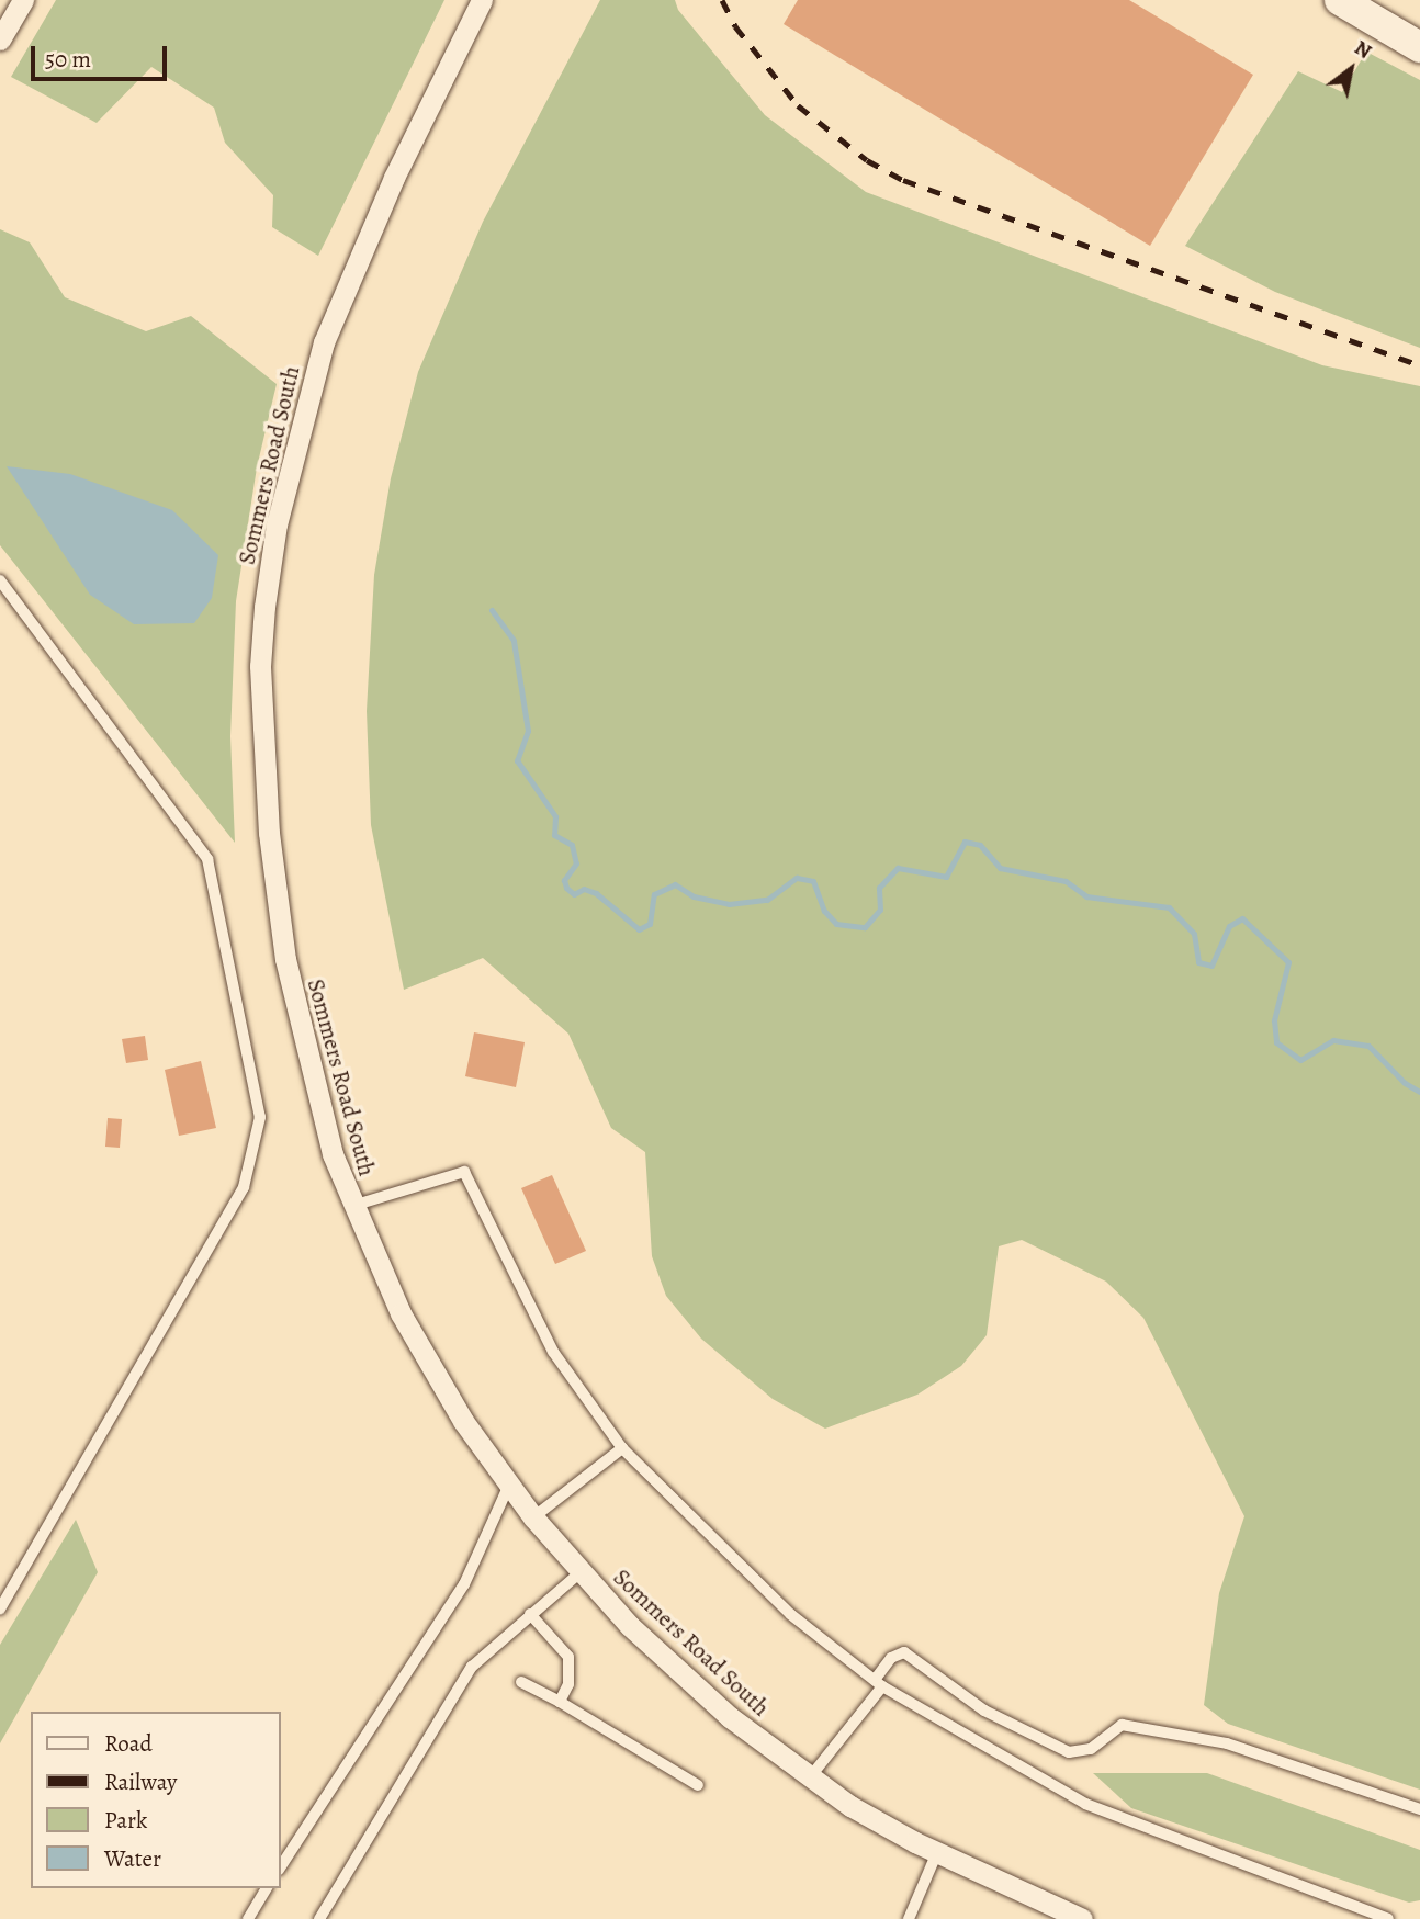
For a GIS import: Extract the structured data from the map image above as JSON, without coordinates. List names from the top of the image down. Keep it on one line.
{"streets":{"street":["Sommers Road South"]},"legend":["Road","Railway","Park","Water"],"scale_bar":"50 m","north":"top right"}
